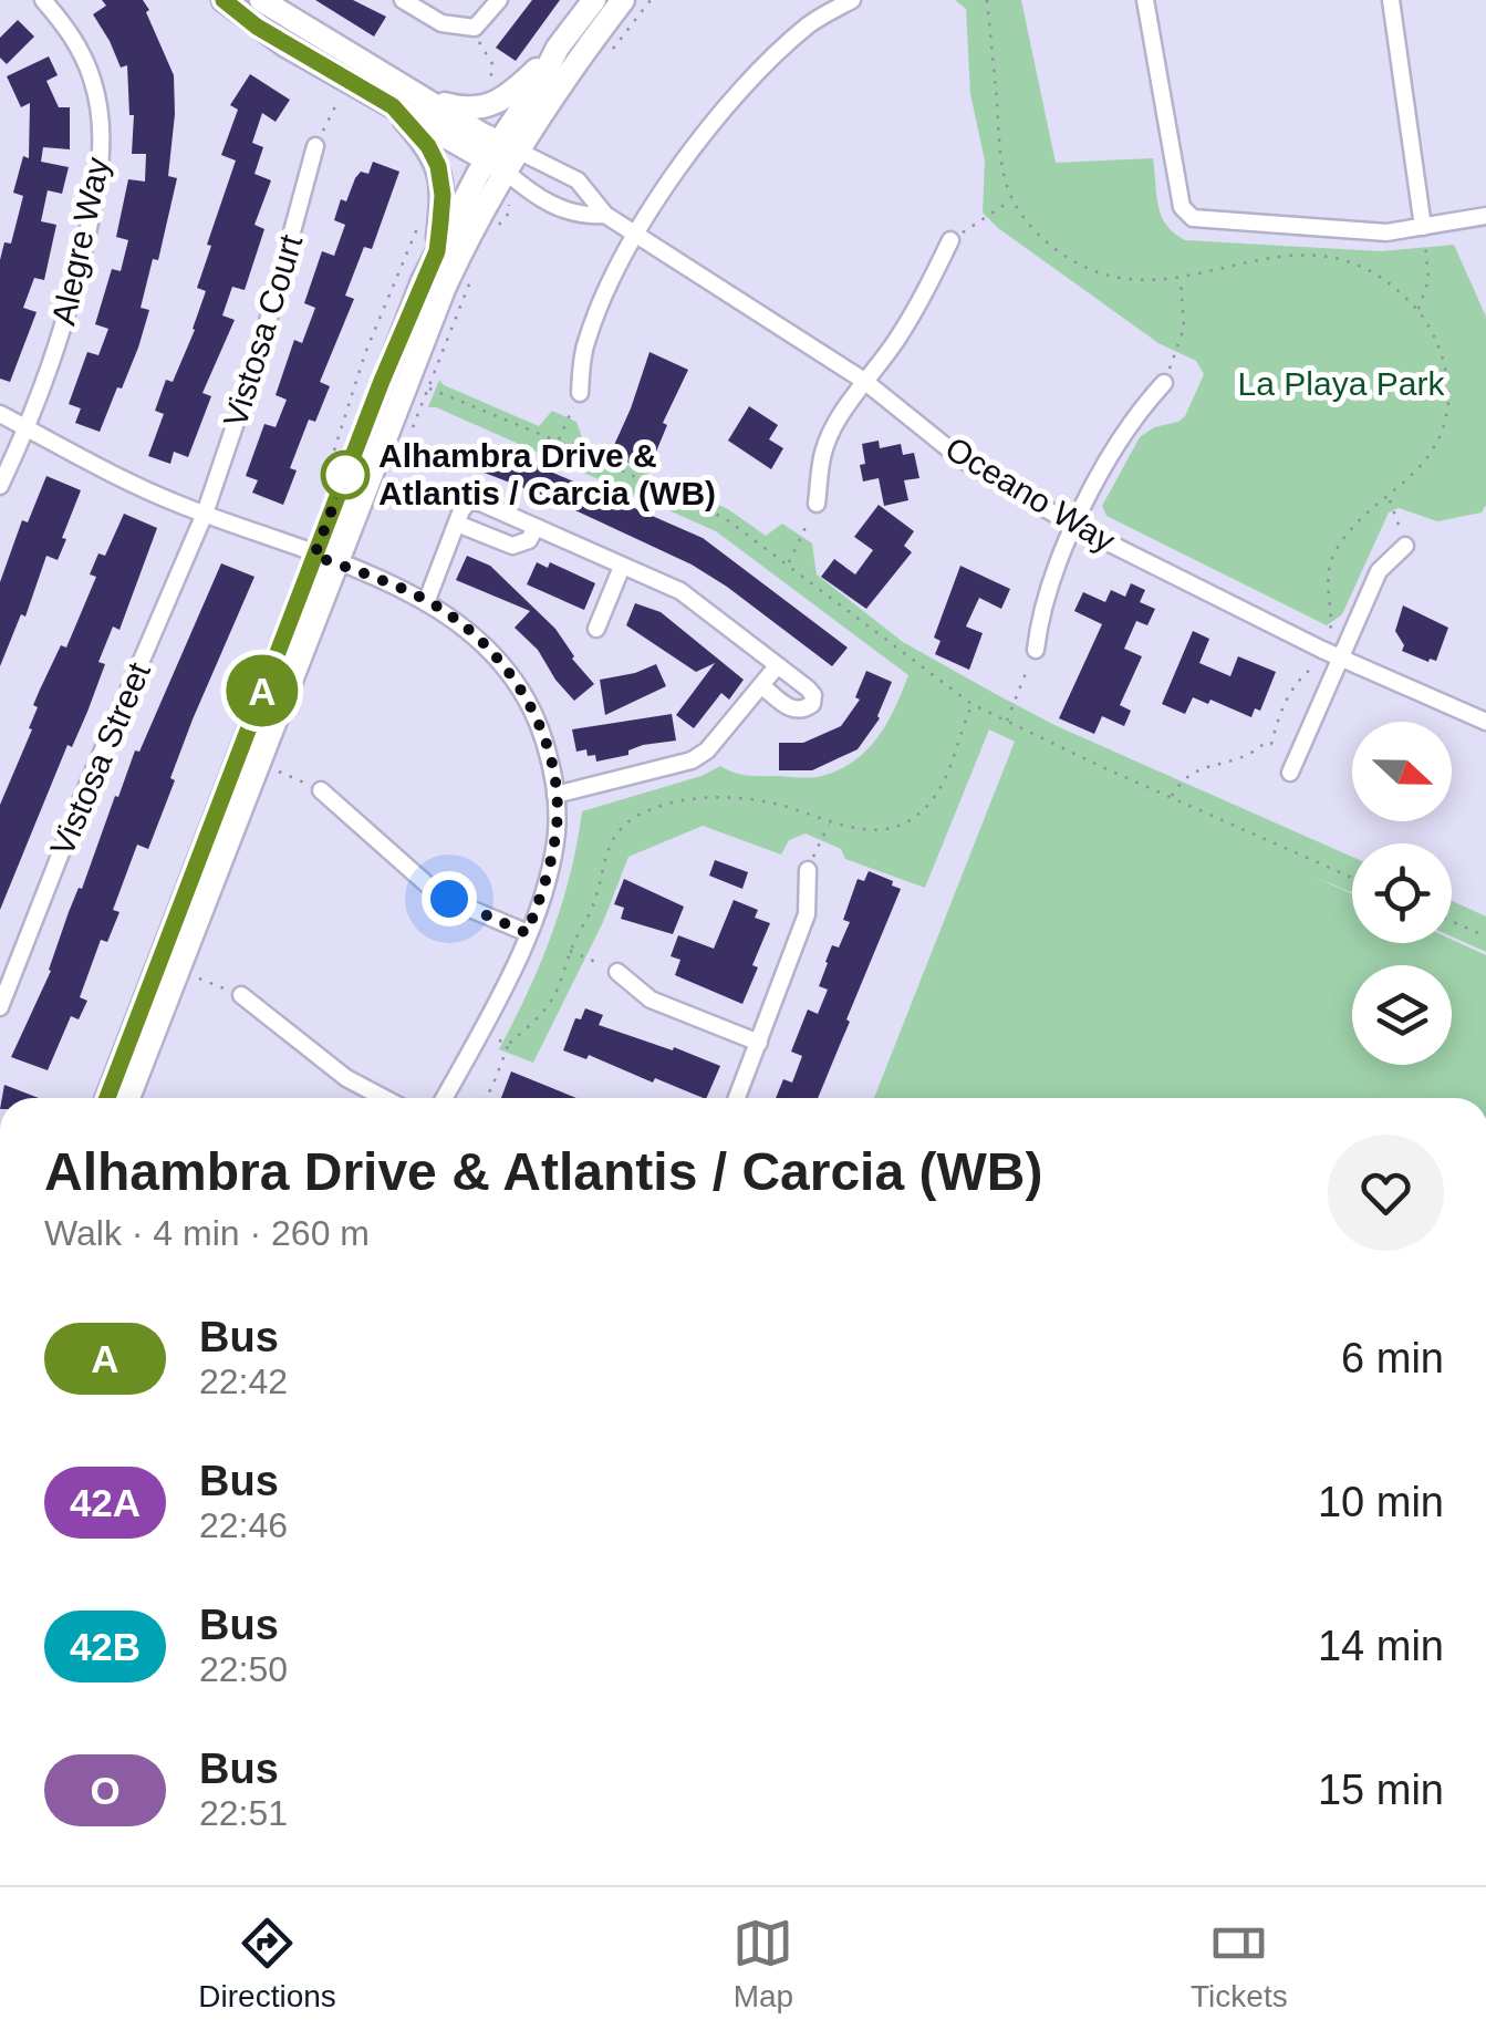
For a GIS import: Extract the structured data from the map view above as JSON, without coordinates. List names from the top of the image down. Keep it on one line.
{"streets":{"street":["Alegre Way","Vistosa Court","Oceano Way","Vistosa Street"]},"crossings":[["Vistosa Court","Vistosa Street"]],"parks":["La Playa Park"],"places":["Alhambra Drive & Atlantis / Carcia (WB)"],"lines":["bus line A"],"north":"right","page":{"on_map":"A","heading":["Alhambra Drive & Atlantis / Carcia (WB)","Walk · 4 min · 260 m"],"list":[{"mark":"A","name":"Bus","note":"22:42","value":"6 min"},{"mark":"42A","name":"Bus","note":"22:46","value":"10 min"},{"mark":"42B","name":"Bus","note":"22:50","value":"14 min"},{"mark":"O","name":"Bus","note":"22:51","value":"15 min"}],"tabs":["Directions","Map","Tickets"]}}
